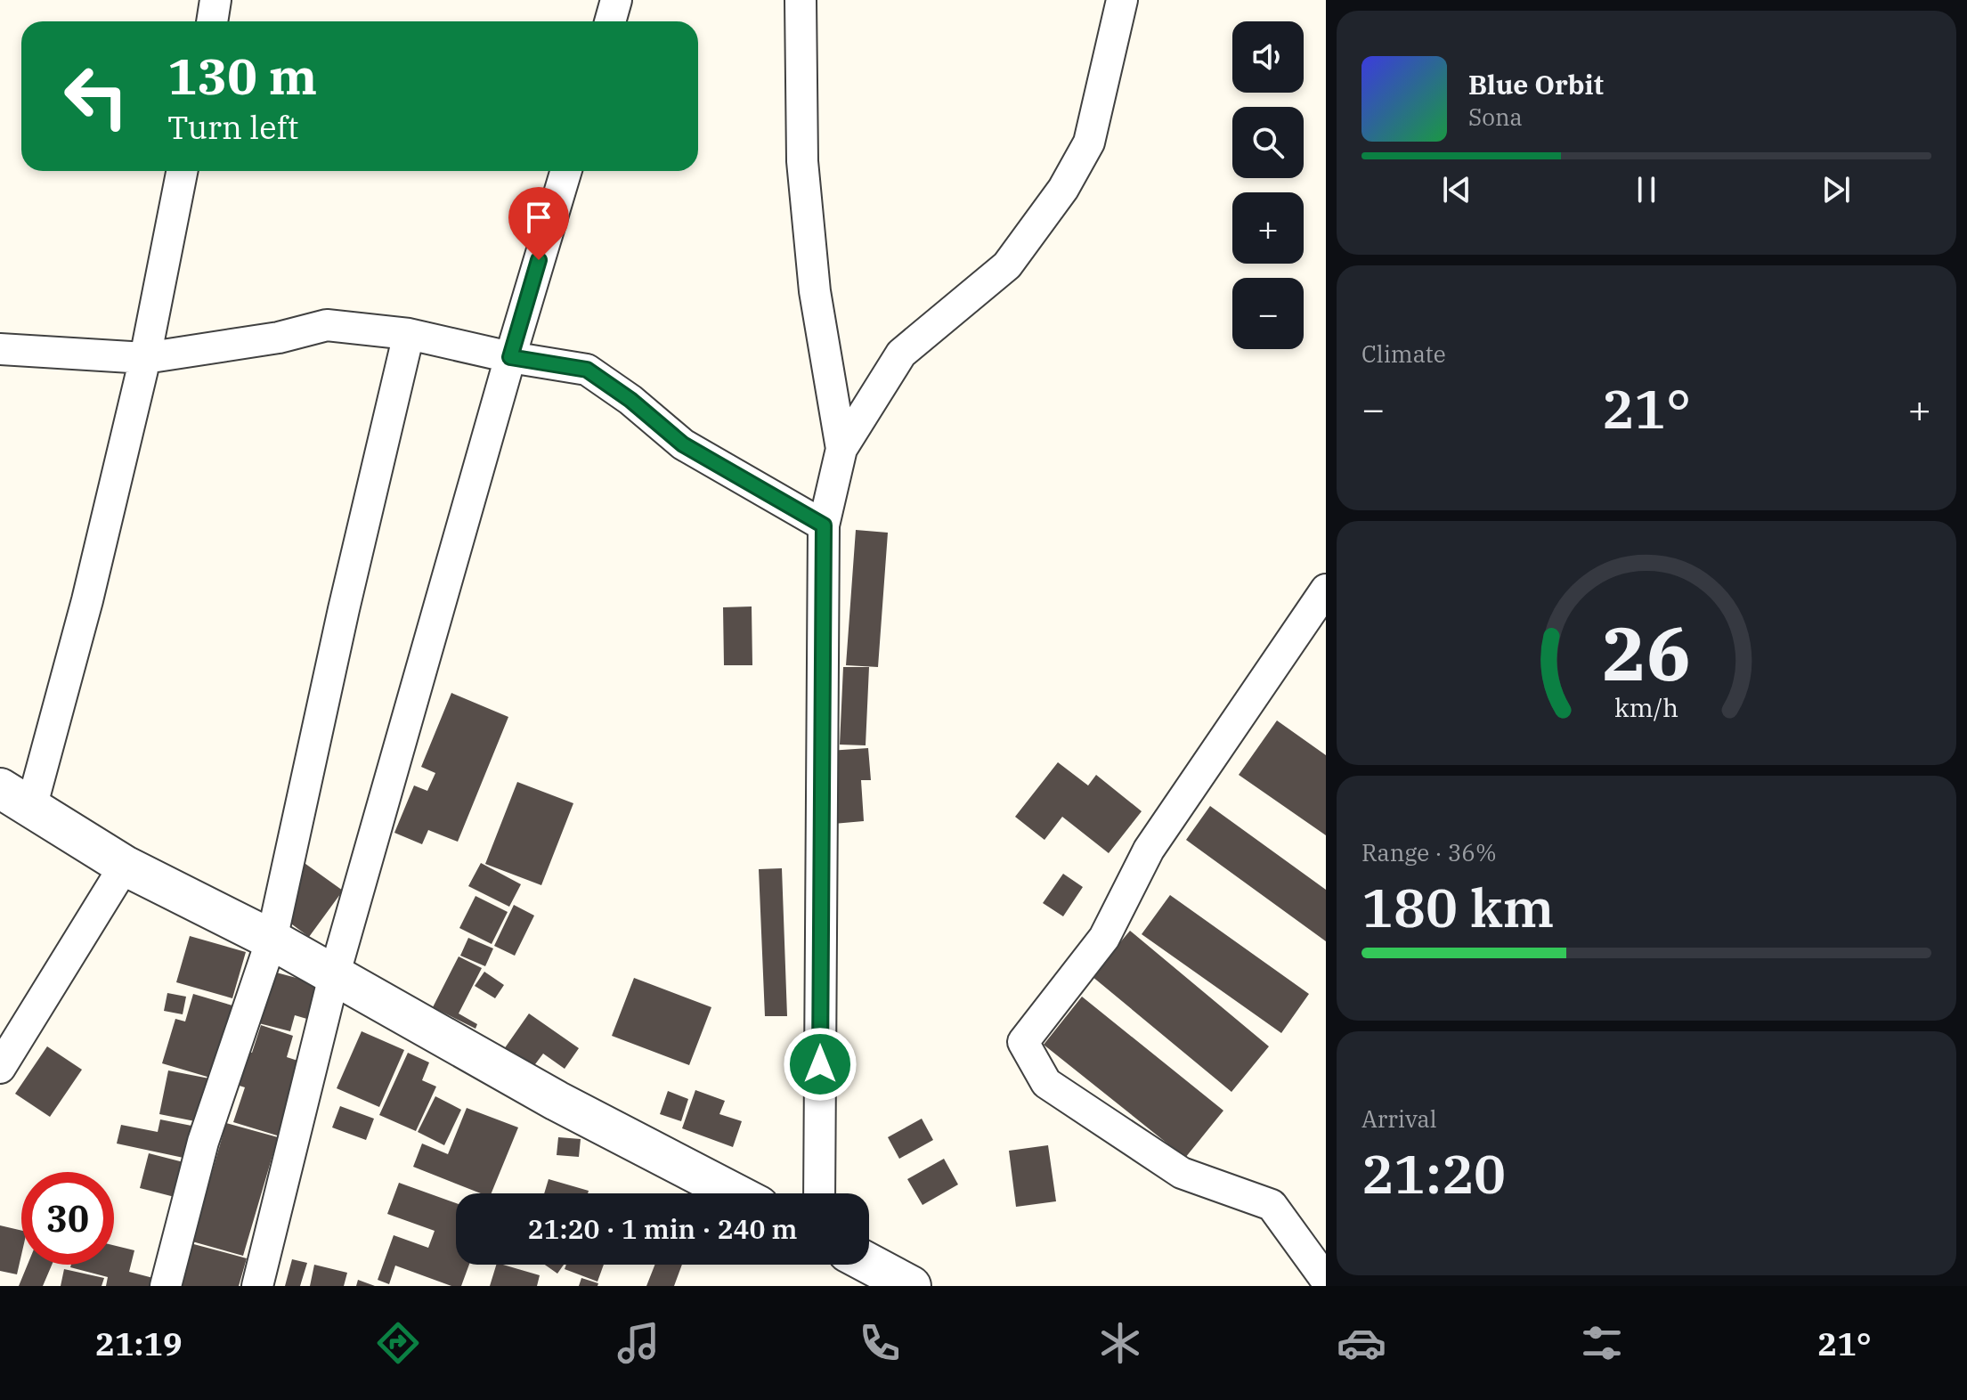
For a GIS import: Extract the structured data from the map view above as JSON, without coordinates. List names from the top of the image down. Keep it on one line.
{"page":{"map_buttons":["+","−"],"turn":["130 m","Turn left"],"song":["Blue Orbit","Sona"],"tile":["Climate",["Range · 36%","180 km"],["Arrival","21:20"]],"heat":["−","21°","+"],"limit":"30","trip":"21:20 · 1 min · 240 m","tabs":["21:19","21°"],"gauge":["26","km/h"]}}
